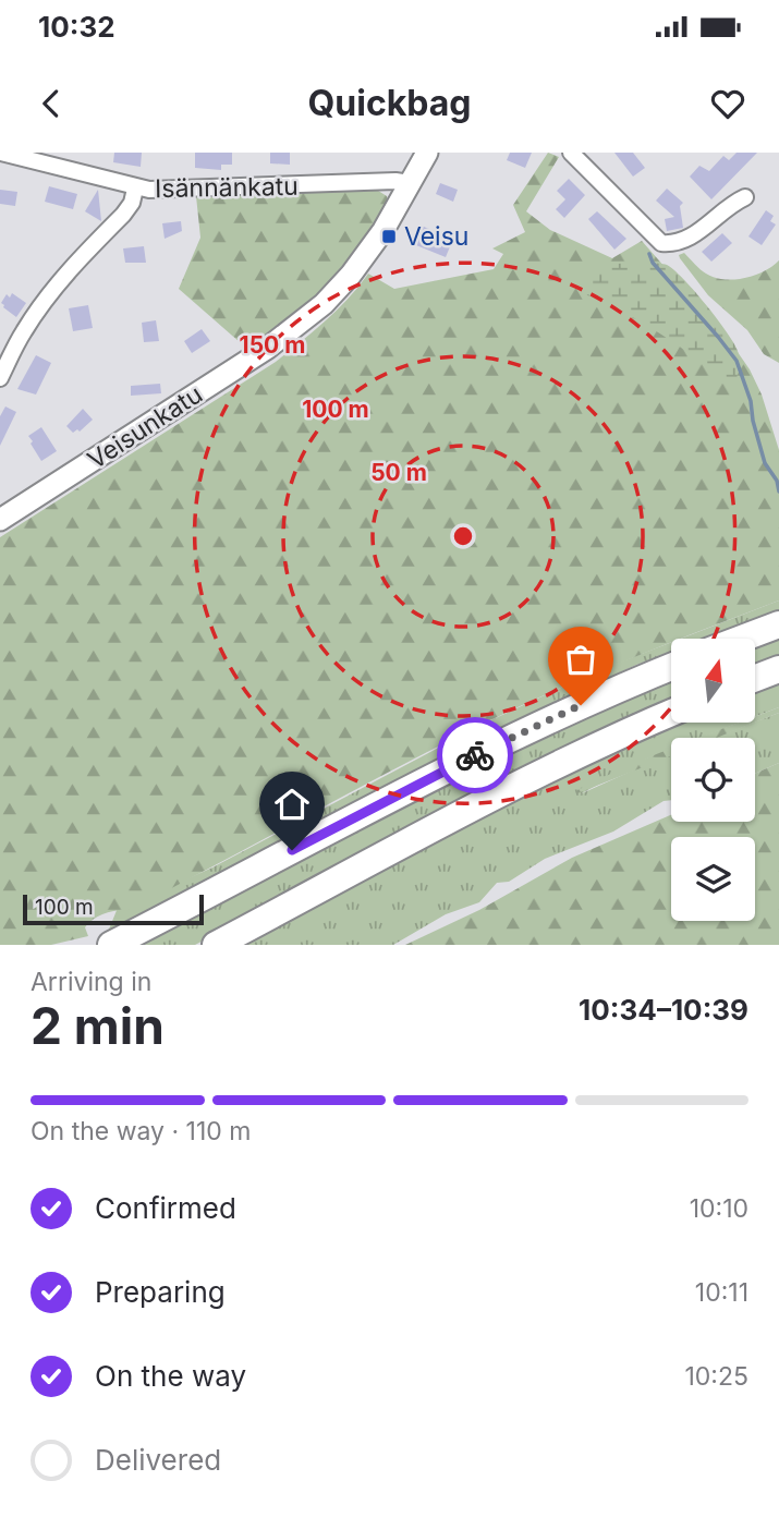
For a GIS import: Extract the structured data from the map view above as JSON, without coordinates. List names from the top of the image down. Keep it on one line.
{"streets":{"street":["Isännänkatu","Veisunkatu"]},"crossings":[["Isännänkatu","Veisunkatu"]],"places":{"transit":["Veisu"]},"scale_bar":"100 m","north":"top","page":{"status":"10:32","header":"Quickbag","scale":"100 m","heading":["2 min","Arriving in","10:34–10:39"],"bar":"On the way · 110 m","list":[["Confirmed","10:10"],["Preparing","10:11"],["On the way","10:25"],"Delivered"]},"rings":["150 m","100 m","50 m"]}
